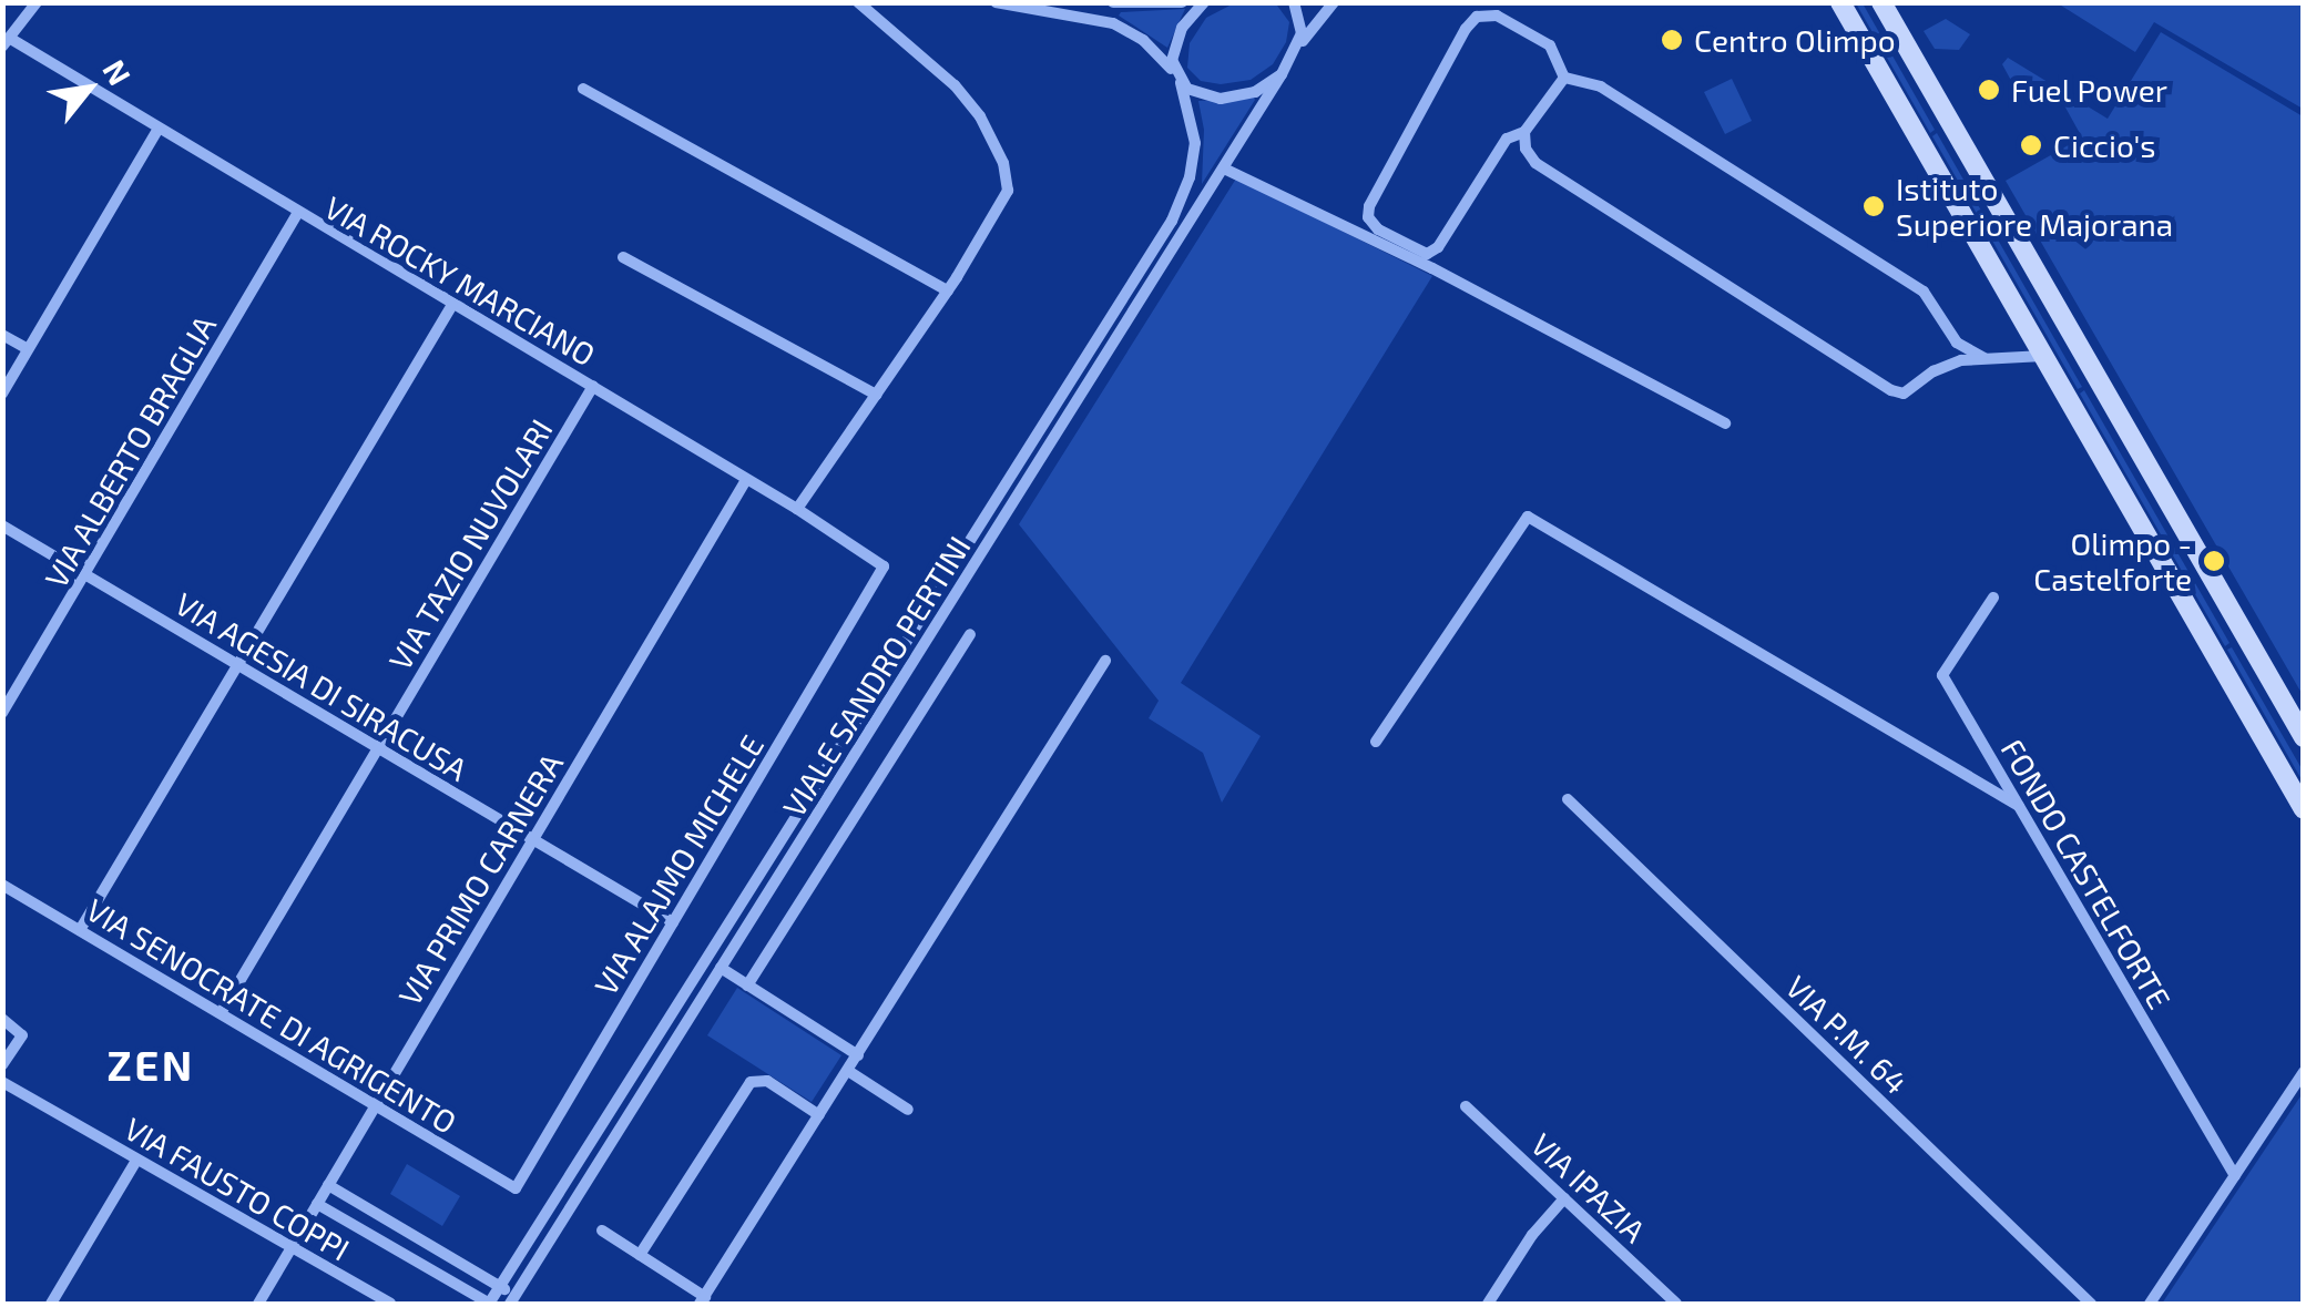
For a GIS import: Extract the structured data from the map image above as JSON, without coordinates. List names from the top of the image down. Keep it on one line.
{"streets":{"street":["VIA ROCKY MARCIANO","VIA ALBERTO BRAGLIA","VIA TAZIO NUVOLARI","VIALE SANDRO PERTINI","VIA AGESIA DI SIRACUSA","VIA ALAJMO MICHELE","FONDO CASTELFORTE","VIA PRIMO CARNERA","VIA SENOCRATE DI AGRIGENTO","VIA P.M. 64","VIA IPAZIA","VIA FAUSTO COPPI"]},"crossings":[["VIA ROCKY MARCIANO","VIA ALBERTO BRAGLIA"],["VIA ROCKY MARCIANO","VIA TAZIO NUVOLARI"],["VIA ROCKY MARCIANO","VIA ALAJMO MICHELE"],["VIA ROCKY MARCIANO","VIA PRIMO CARNERA"],["VIA ALBERTO BRAGLIA","VIA AGESIA DI SIRACUSA"],["VIA TAZIO NUVOLARI","VIA AGESIA DI SIRACUSA"],["VIA TAZIO NUVOLARI","VIA SENOCRATE DI AGRIGENTO"],["VIA AGESIA DI SIRACUSA","VIA ALAJMO MICHELE"],["VIA AGESIA DI SIRACUSA","VIA PRIMO CARNERA"],["VIA ALAJMO MICHELE","VIA SENOCRATE DI AGRIGENTO"],["VIA PRIMO CARNERA","VIA SENOCRATE DI AGRIGENTO"],["VIA PRIMO CARNERA","VIA FAUSTO COPPI"]],"districts":["ZEN"],"places":["Centro Olimpo","Fuel Power","Ciccio's","Istituto Superiore Majorana","Olimpo - Castelforte"],"north":"top right"}
